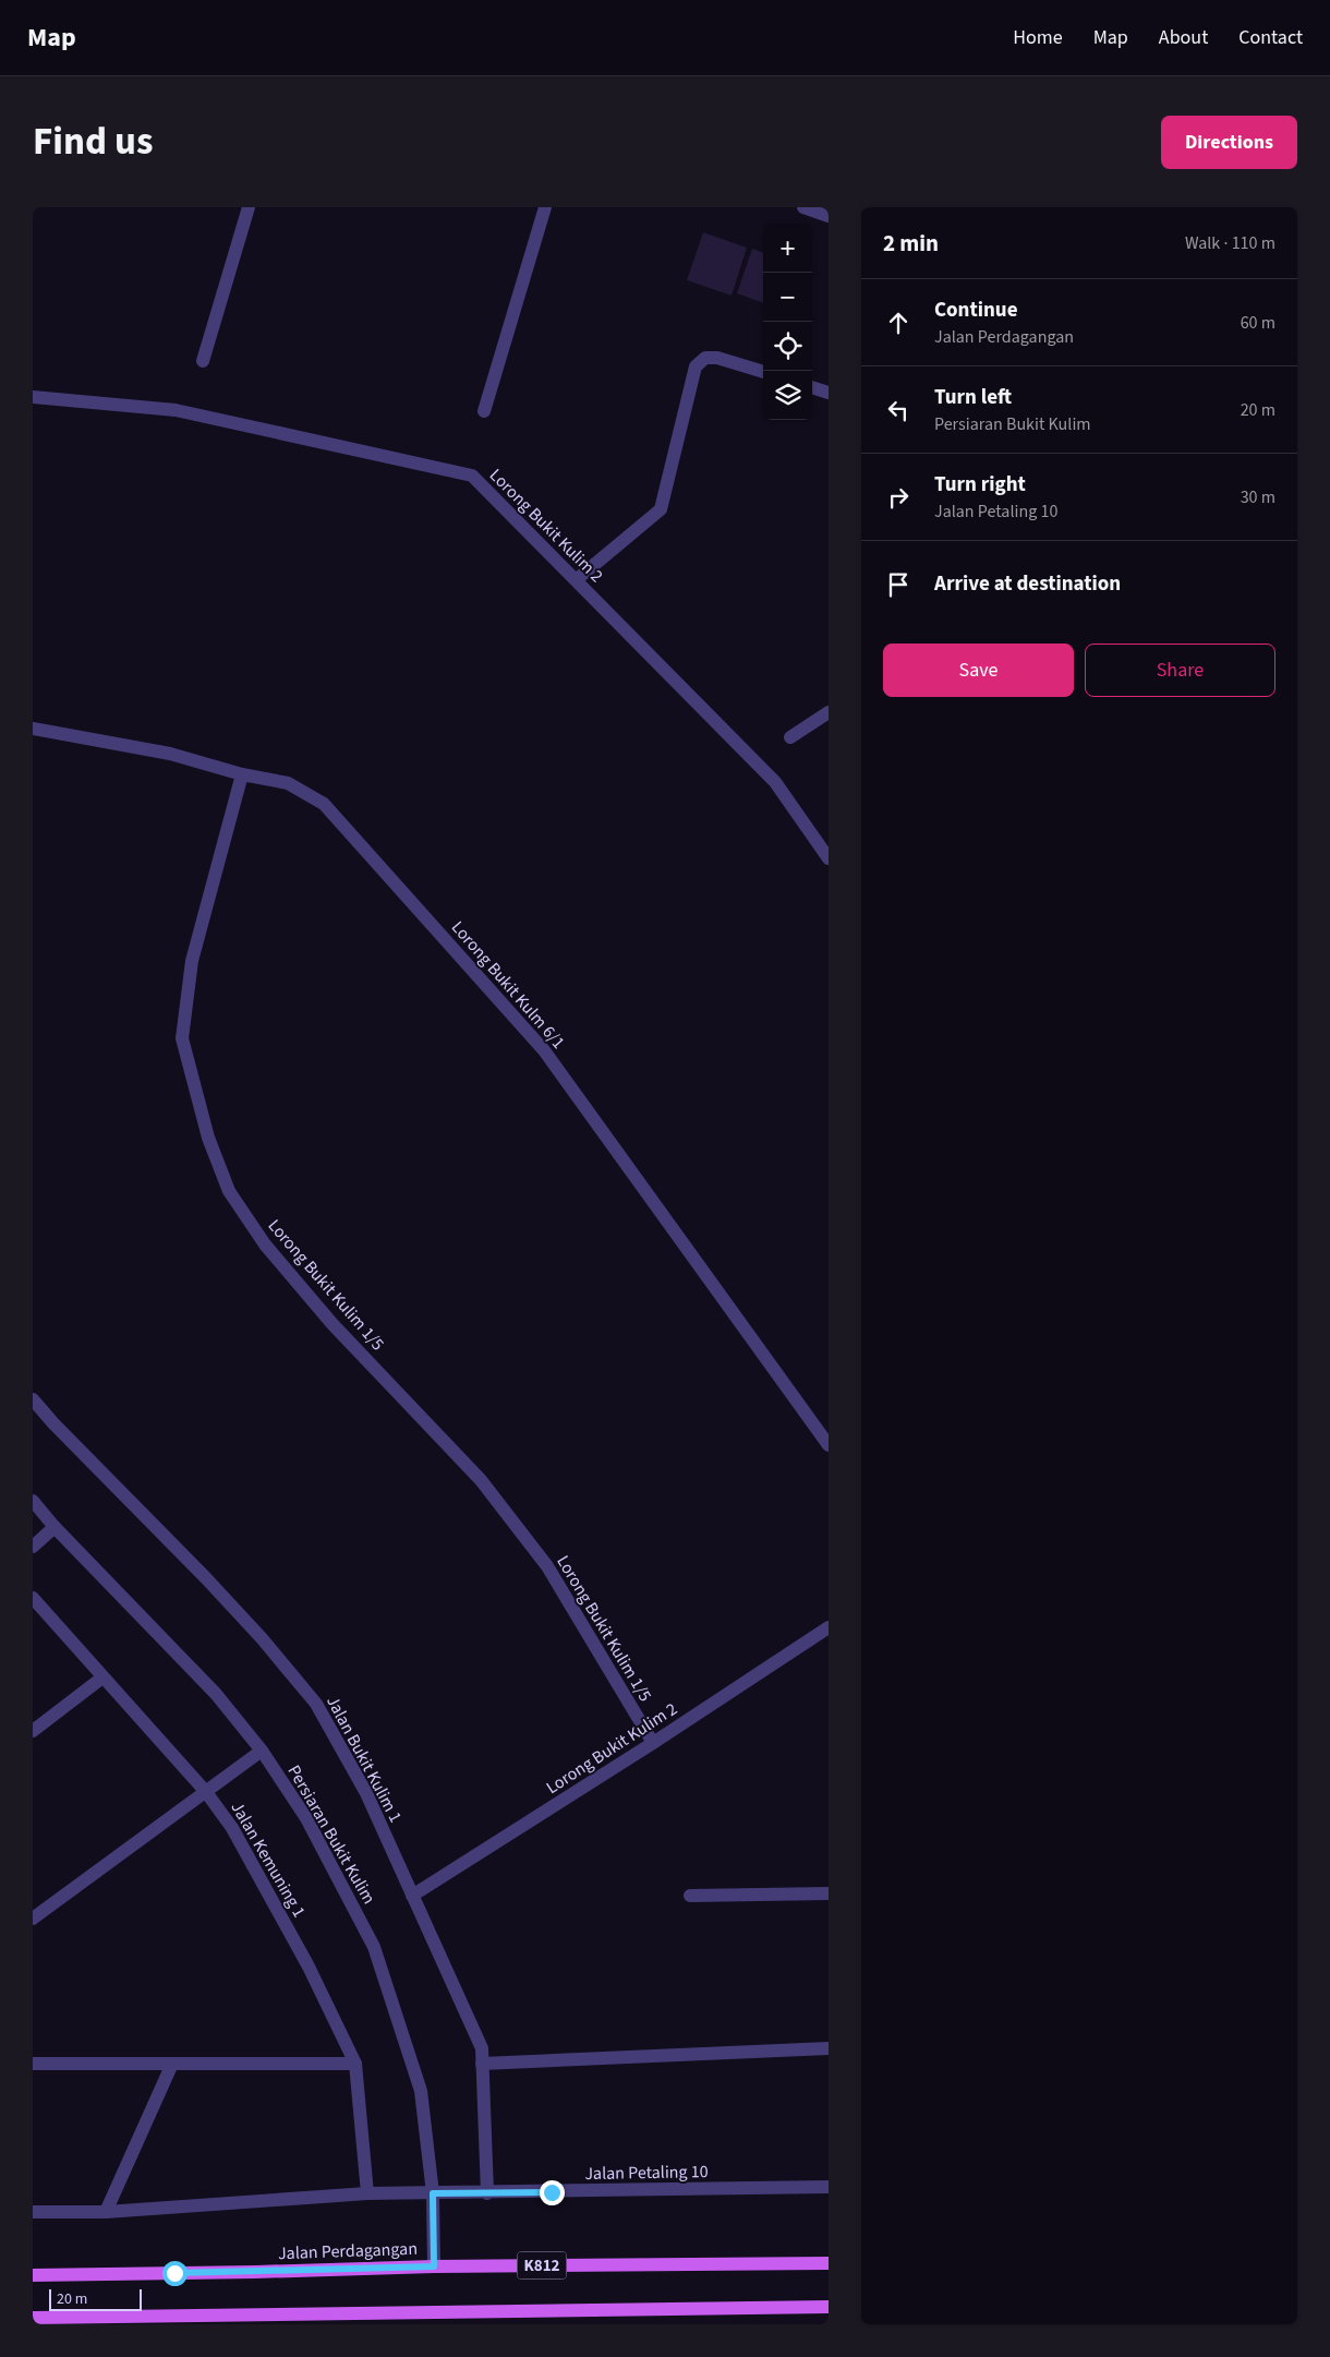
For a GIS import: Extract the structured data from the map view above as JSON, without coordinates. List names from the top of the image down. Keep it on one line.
{"streets":{"main road":["Jalan Perdagangan","K812"],"street":["Lorong Bukit Kulim 2","Lorong Bukit Kulm 6/1","Lorong Bukit Kulim 1/5","Jalan Bukit Kulim 1","Persiaran Bukit Kulim","Jalan Kemuning 1","Jalan Petaling 10"]},"crossings":[["Lorong Bukit Kulim 2","Lorong Bukit Kulim 1/5"],["Lorong Bukit Kulim 2","Jalan Bukit Kulim 1"],["Lorong Bukit Kulm 6/1","Lorong Bukit Kulim 1/5"],["Jalan Bukit Kulim 1","Jalan Petaling 10"],["Persiaran Bukit Kulim","Jalan Petaling 10"],["Persiaran Bukit Kulim","Jalan Perdagangan"]],"scale_bar":"20 m","page":{"header":"Map","nav":["Home","Map","About","Contact"],"title":"Find us","buttons":["Directions",["Save","Share"]],"heading":["2 min","Walk · 110 m"],"map_buttons":["+","−"],"list":[["Continue","Jalan Perdagangan","60 m"],["Turn left","Persiaran Bukit Kulim","20 m"],["Turn right","Jalan Petaling 10","30 m"],"Arrive at destination"],"scale":"20 m"}}
